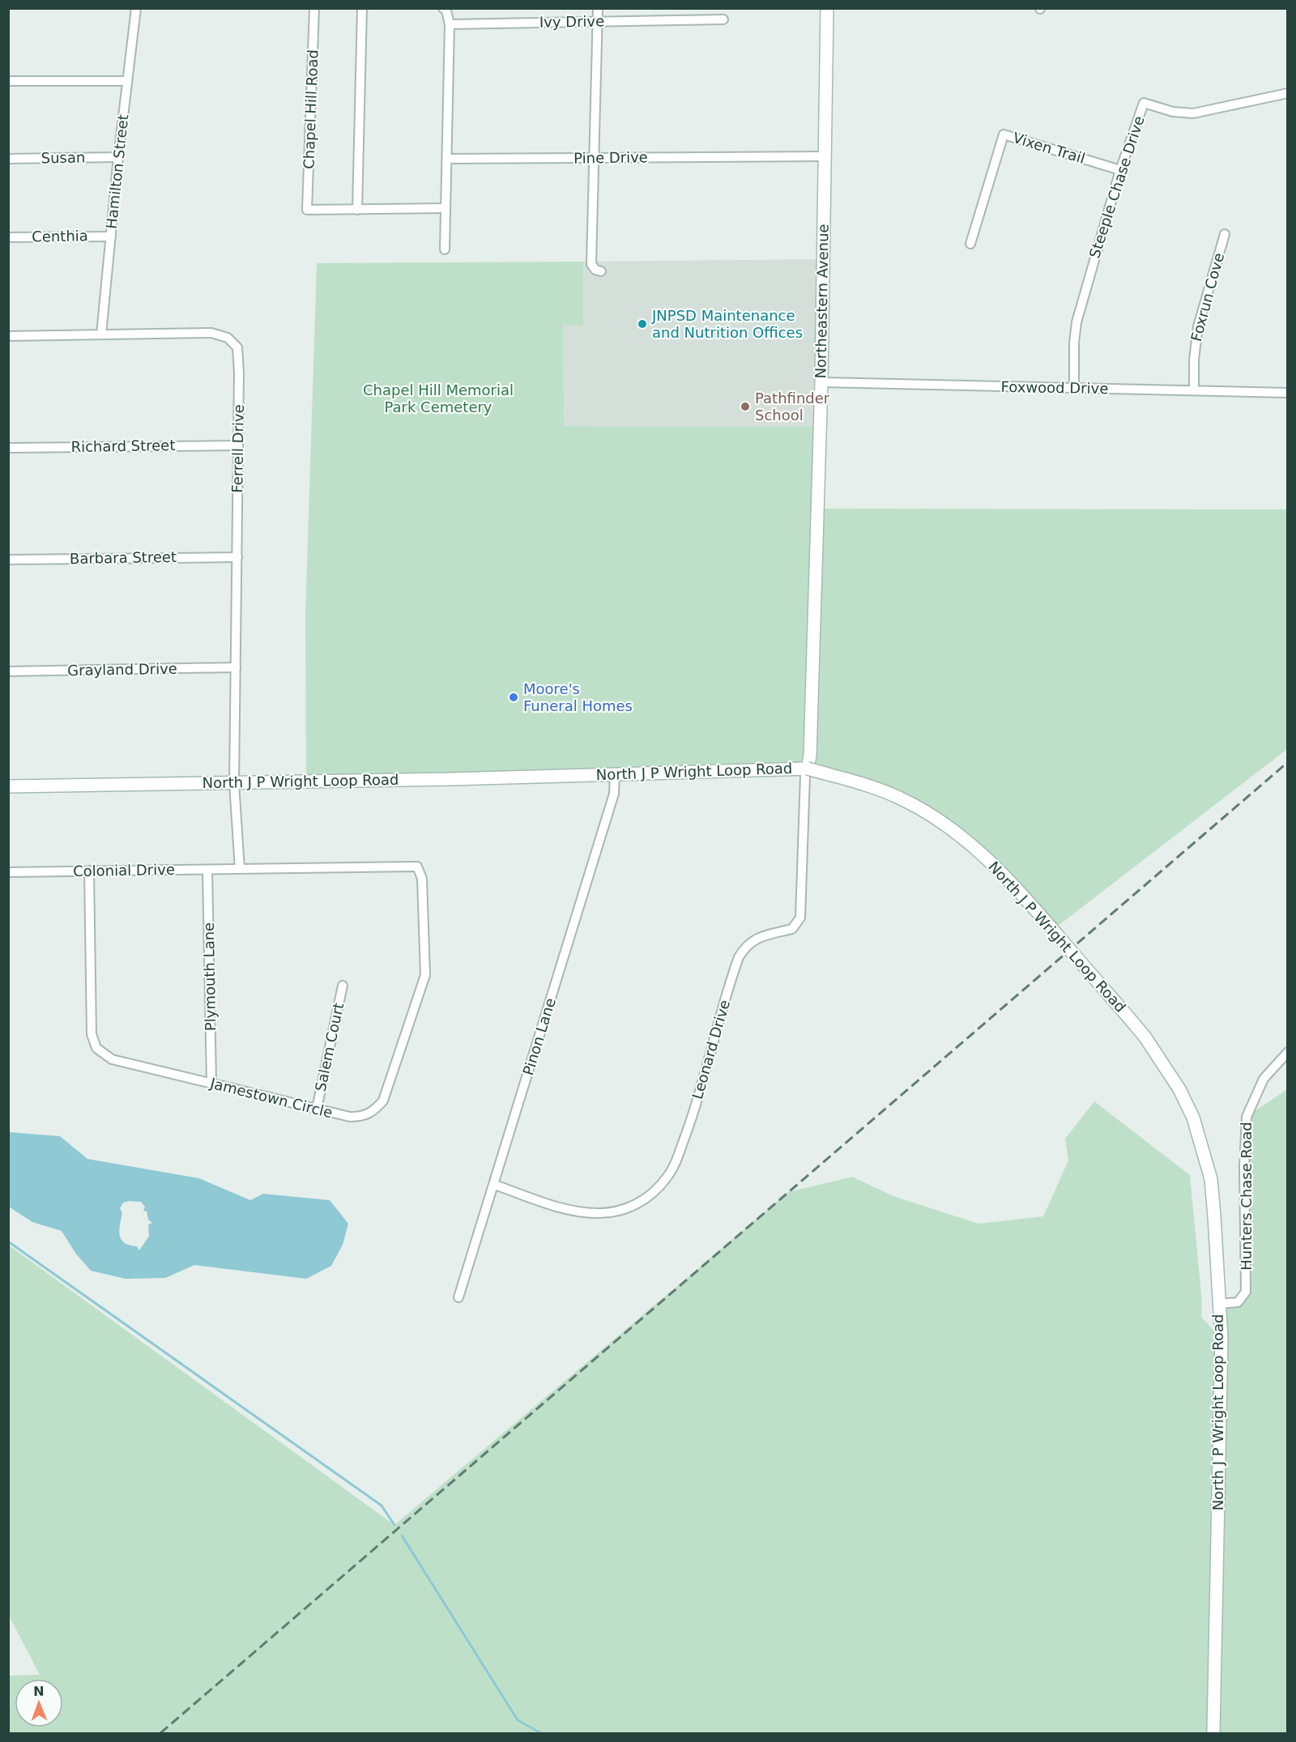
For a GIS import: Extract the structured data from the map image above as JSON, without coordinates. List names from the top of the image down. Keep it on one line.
{"streets":{"main road":["Northeastern Avenue","North J P Wright Loop Road"],"street":["Ivy Drive","Chapel Hill Road","Vixen Trail","Susan","Pine Drive","Hamilton Street","Steeple Chase Drive","Centhia","Foxrun Cove","Foxwood Drive","Richard Street","Ferrell Drive","Barbara Street","Grayland Drive","Colonial Drive","Plymouth Lane","Pinon Lane","Salem Court","Leonard Drive","Jamestown Circle","Hunters Chase Road"]},"crossings":[["Vixen Trail","Steeple Chase Drive"],["Susan","Hamilton Street"],["Pine Drive","Northeastern Avenue"],["Hamilton Street","Centhia"],["Hamilton Street","Ferrell Drive"],["Steeple Chase Drive","Foxwood Drive"],["Foxrun Cove","Foxwood Drive"],["Northeastern Avenue","Foxwood Drive"],["Northeastern Avenue","North J P Wright Loop Road"],["Northeastern Avenue","Leonard Drive"],["Richard Street","Ferrell Drive"],["Ferrell Drive","Barbara Street"],["Ferrell Drive","Grayland Drive"],["Ferrell Drive","North J P Wright Loop Road"],["North J P Wright Loop Road","Pinon Lane"],["North J P Wright Loop Road","Leonard Drive"],["North J P Wright Loop Road","Hunters Chase Road"],["Colonial Drive","Plymouth Lane"],["Colonial Drive","Jamestown Circle"],["Plymouth Lane","Jamestown Circle"],["Pinon Lane","Leonard Drive"],["Salem Court","Jamestown Circle"]],"parks":["Chapel Hill Memorial Park Cemetery"],"places":["JNPSD Maintenance and Nutrition Offices","Pathfinder School","Moore's Funeral Homes"],"north":"top"}
